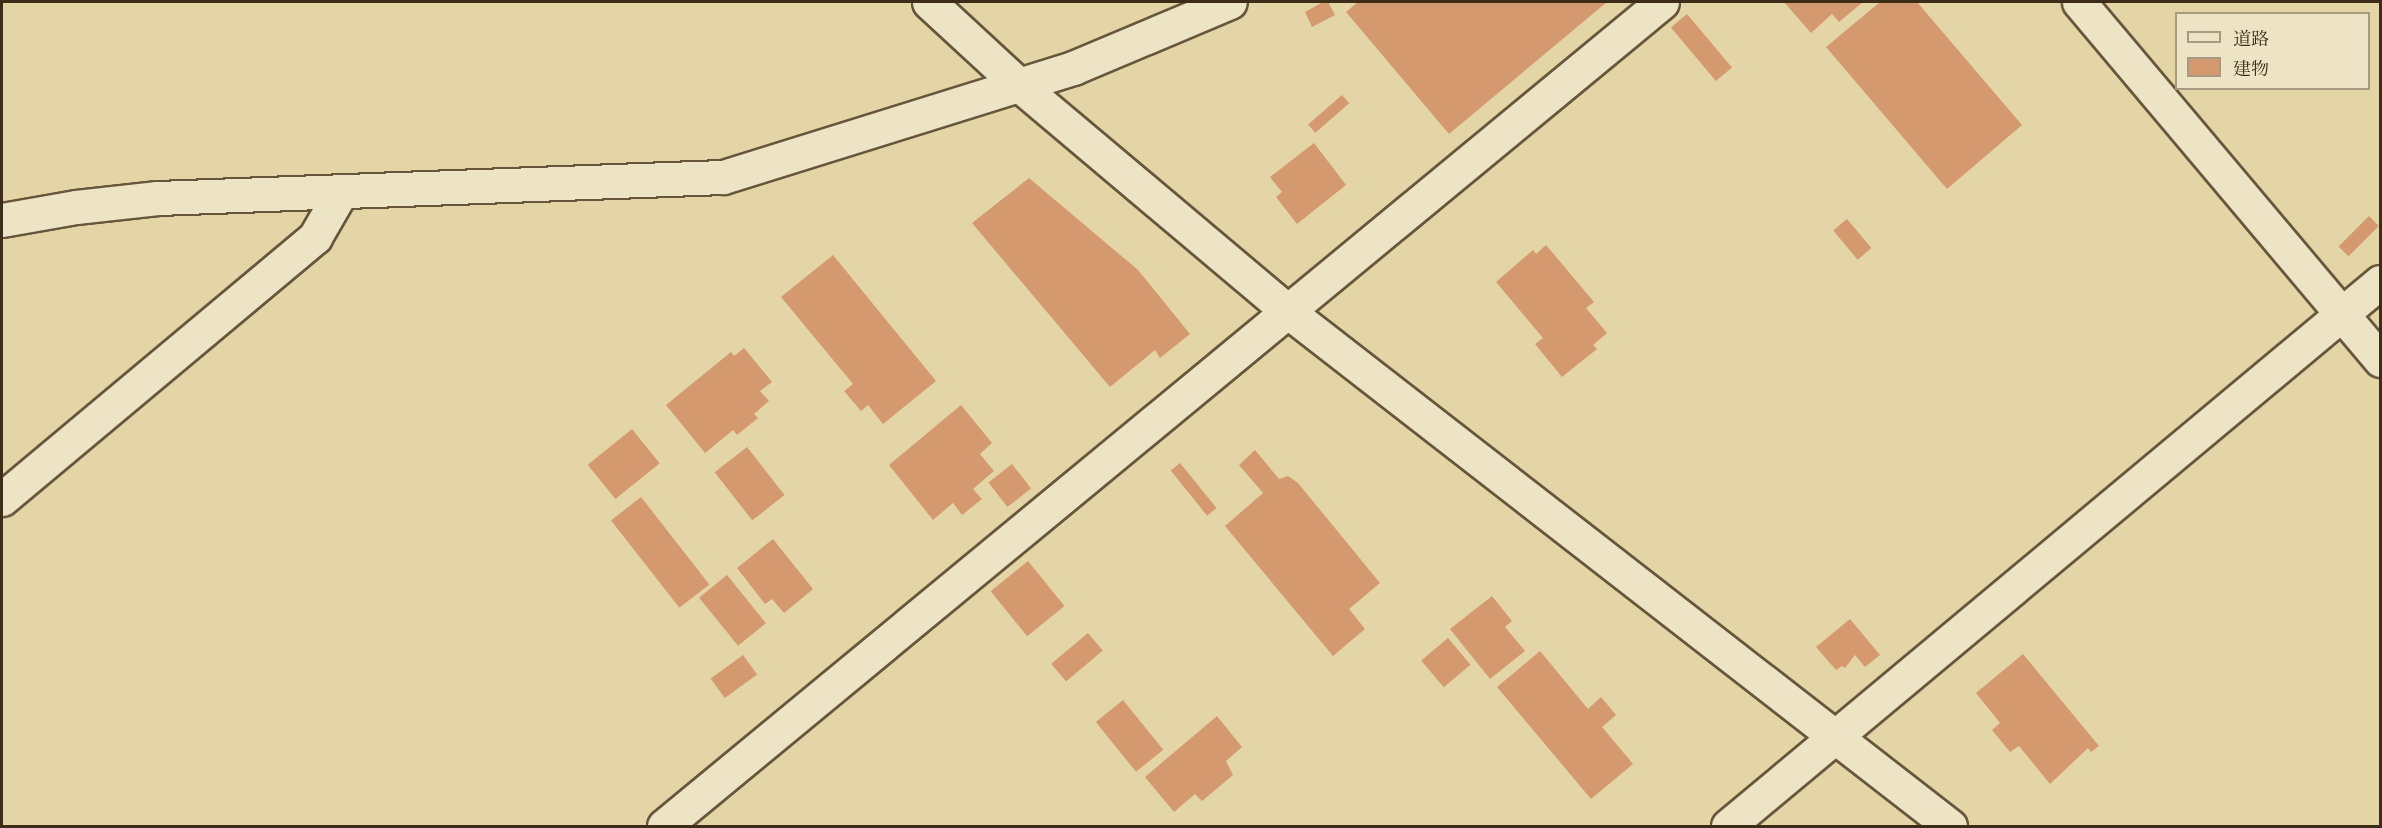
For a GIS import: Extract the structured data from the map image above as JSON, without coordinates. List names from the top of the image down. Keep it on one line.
{"legend":["道路","建物"]}
